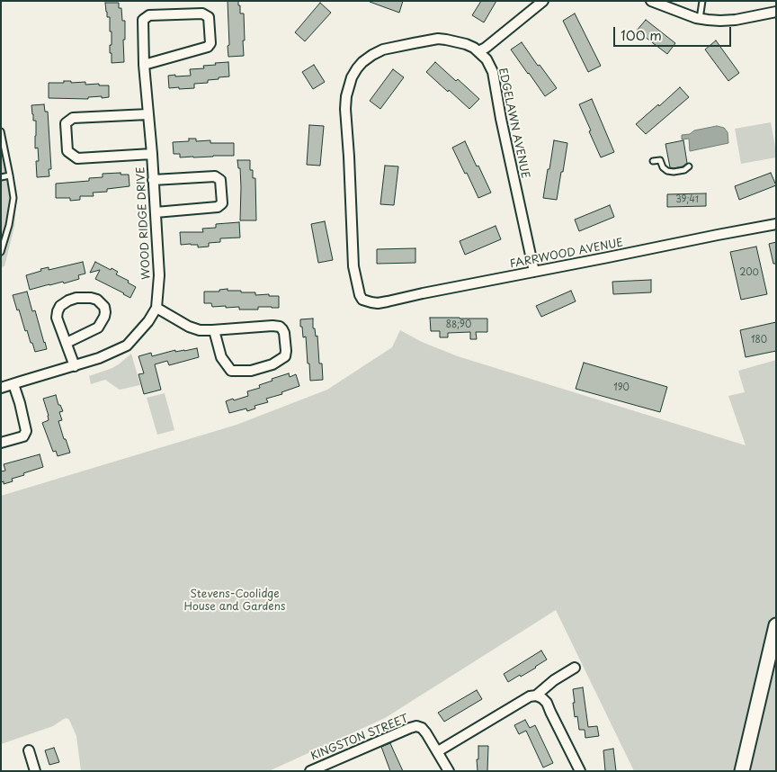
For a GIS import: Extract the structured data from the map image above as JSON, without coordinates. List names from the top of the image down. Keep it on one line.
{"streets":{"street":["EDGELAWN AVENUE","WOOD RIDGE DRIVE","FARRWOOD AVENUE","KINGSTON STREET"]},"crossings":[["EDGELAWN AVENUE","FARRWOOD AVENUE"]],"parks":["Stevens-Coolidge House and Gardens"],"house_numbers":["39;41","200","88;90","180","190"],"scale_bar":"100 m"}
